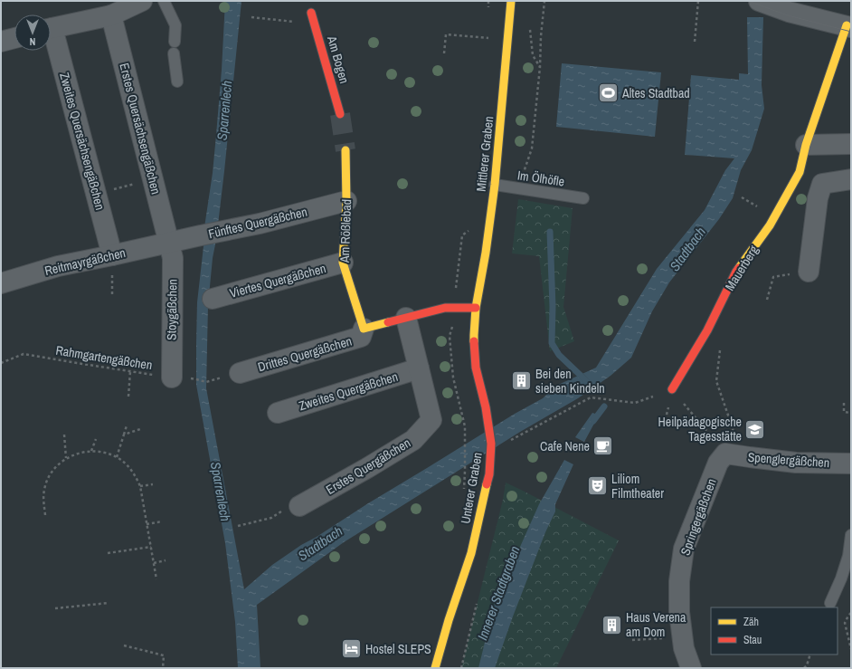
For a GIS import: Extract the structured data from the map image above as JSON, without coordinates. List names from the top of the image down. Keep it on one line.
{"streets":{"street":["Am Bogen","Erstes Quersächsengäßchen","Zweites Quersächsengäßchen","Mittlerer Graben","Fünftes Quergäßchen","Am Rößlebad","Reitmayrgäßchen","Mauerberg","Viertes Quergäßchen","Stoygäßchen","Drittes Quergäßchen","Zweites Quergäßchen","Spenglergäßchen","Erstes Quergäßchen","Unterer Graben","Springergäßchen"],"lane":["Im Ölhöfle"],"path":["Rahmgartengäßchen"]},"crossings":[["Erstes Quersächsengäßchen","Fünftes Quergäßchen"],["Erstes Quersächsengäßchen","Reitmayrgäßchen"],["Erstes Quersächsengäßchen","Stoygäßchen"],["Zweites Quersächsengäßchen","Reitmayrgäßchen"],["Mittlerer Graben","Im Ölhöfle"],["Mittlerer Graben","Unterer Graben"],["Fünftes Quergäßchen","Am Rößlebad"],["Fünftes Quergäßchen","Reitmayrgäßchen"],["Fünftes Quergäßchen","Stoygäßchen"],["Am Rößlebad","Viertes Quergäßchen"],["Am Rößlebad","Drittes Quergäßchen"],["Reitmayrgäßchen","Stoygäßchen"],["Stoygäßchen","Rahmgartengäßchen"],["Zweites Quergäßchen","Erstes Quergäßchen"],["Spenglergäßchen","Springergäßchen"]],"water":["Sparrenlech","Stadtbach","Innerer Stadtgraben"],"places":{"sports":["Altes Stadtbad"],"building":["Bei den sieben Kindeln","Haus Verena am Dom"],"school or university":["Heilpädagogische Tagesstätte"],"cafe":["Cafe Nene"],"theatre":["Liliom Filmtheater"],"hotel":["Hostel SLEPS"]},"legend":["Zäh","Stau"],"north":"bottom"}
